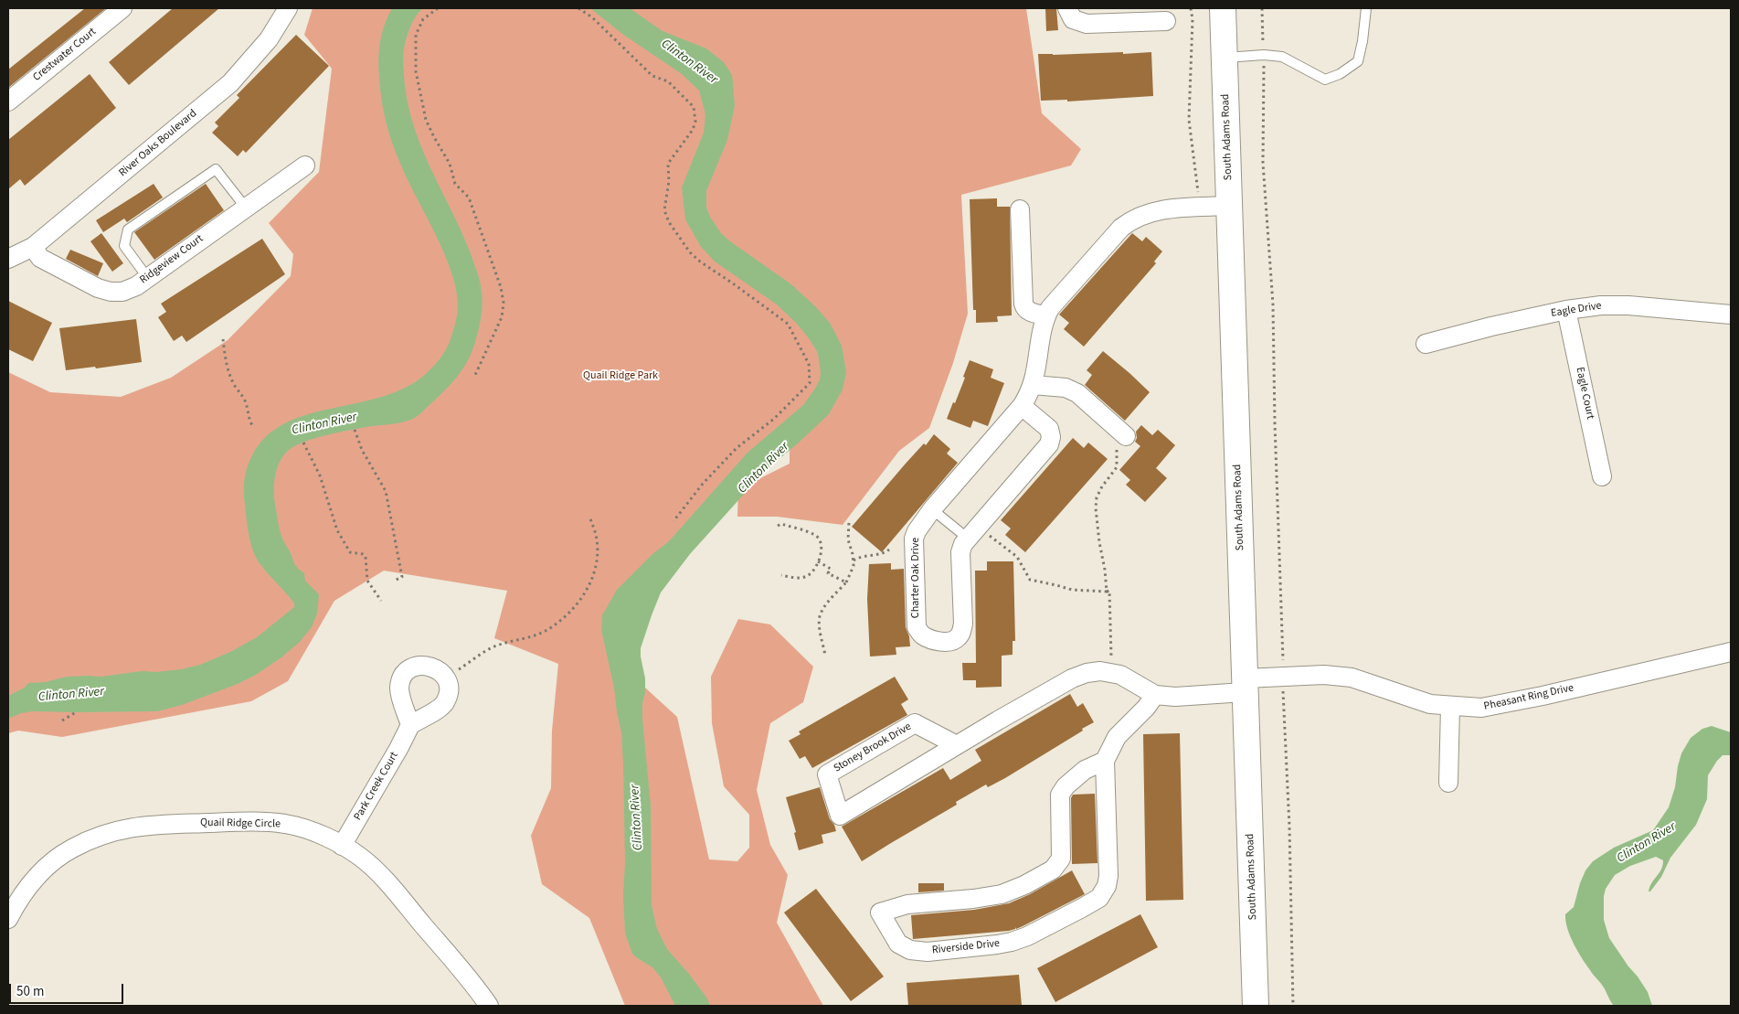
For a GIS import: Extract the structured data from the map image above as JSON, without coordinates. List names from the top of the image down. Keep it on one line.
{"streets":{"main road":["South Adams Road"],"street":["Crestwater Court","River Oaks Boulevard","Ridgeview Court","Eagle Drive","Eagle Court","Charter Oak Drive","Pheasant Ring Drive","Stoney Brook Drive","Park Creek Court","Quail Ridge Circle","Riverside Drive"]},"crossings":[["South Adams Road","Charter Oak Drive"],["South Adams Road","Pheasant Ring Drive"],["South Adams Road","Stoney Brook Drive"],["River Oaks Boulevard","Ridgeview Court"],["Eagle Drive","Eagle Court"],["Pheasant Ring Drive","Stoney Brook Drive"],["Stoney Brook Drive","Riverside Drive"],["Park Creek Court","Quail Ridge Circle"]],"water":["Clinton River"],"parks":["Quail Ridge Park"],"scale_bar":"50 m"}
